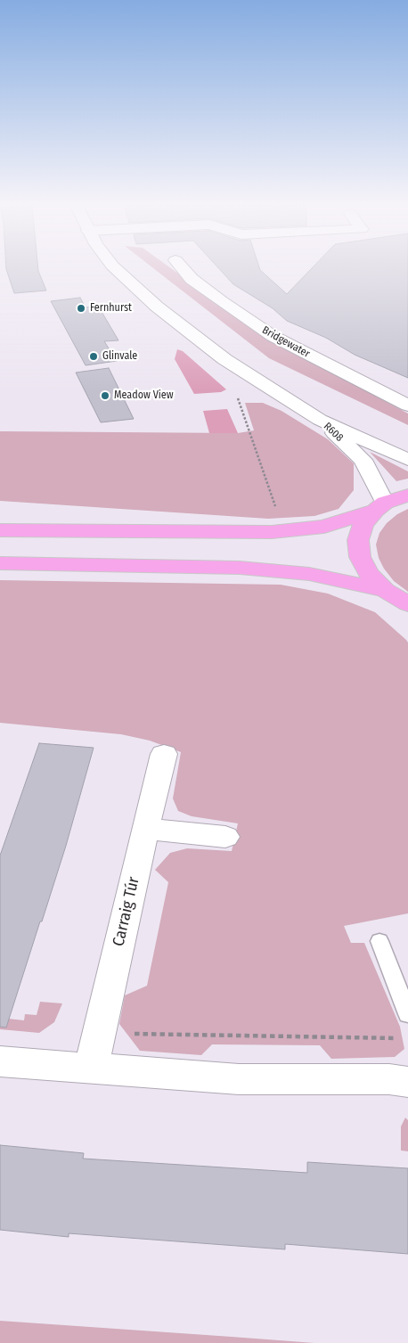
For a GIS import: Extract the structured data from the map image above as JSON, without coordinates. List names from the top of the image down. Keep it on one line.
{"streets":{"street":["Bridgewater","R608","Carraig Túr"]},"places":["Fernhurst","Glinvale","Meadow View"]}
